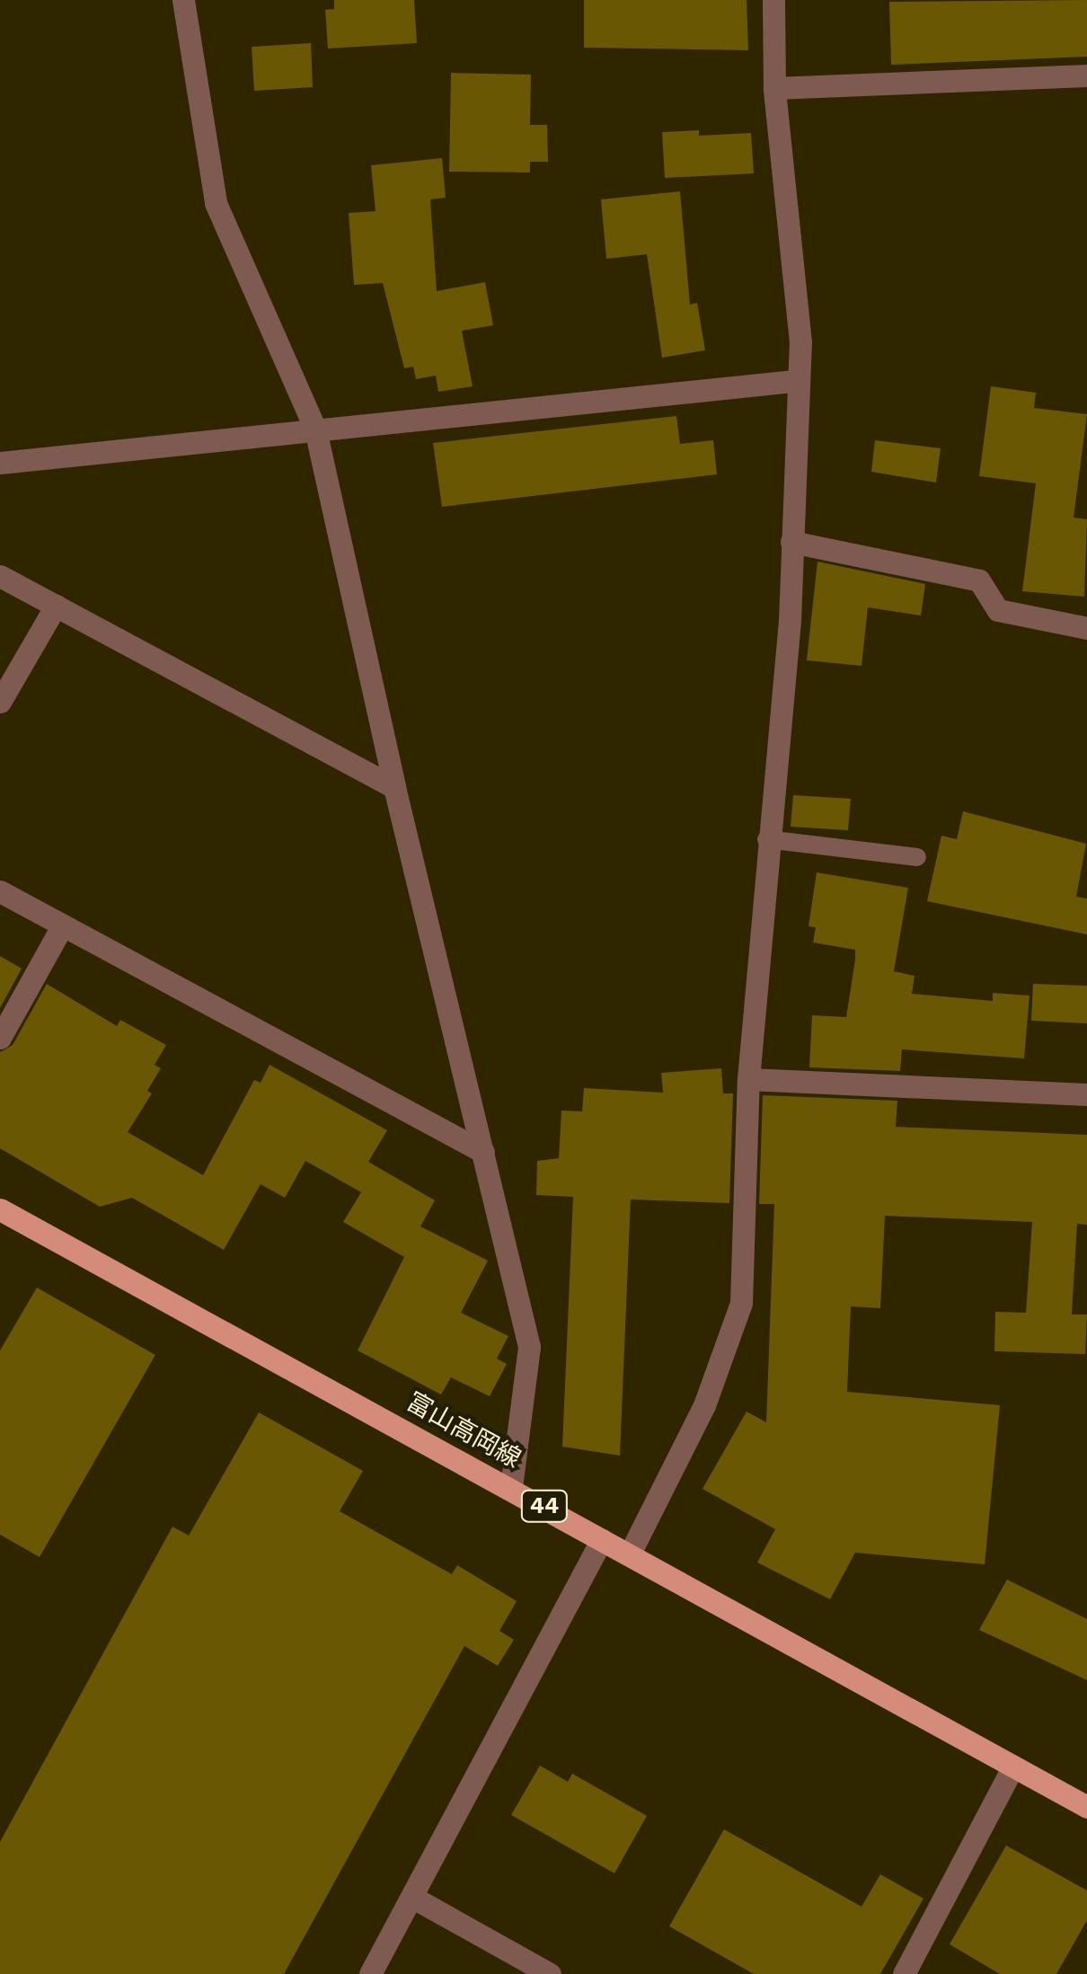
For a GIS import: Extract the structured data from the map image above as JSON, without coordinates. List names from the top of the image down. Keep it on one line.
{"streets":{"main road":["富山高岡線","44"]}}
